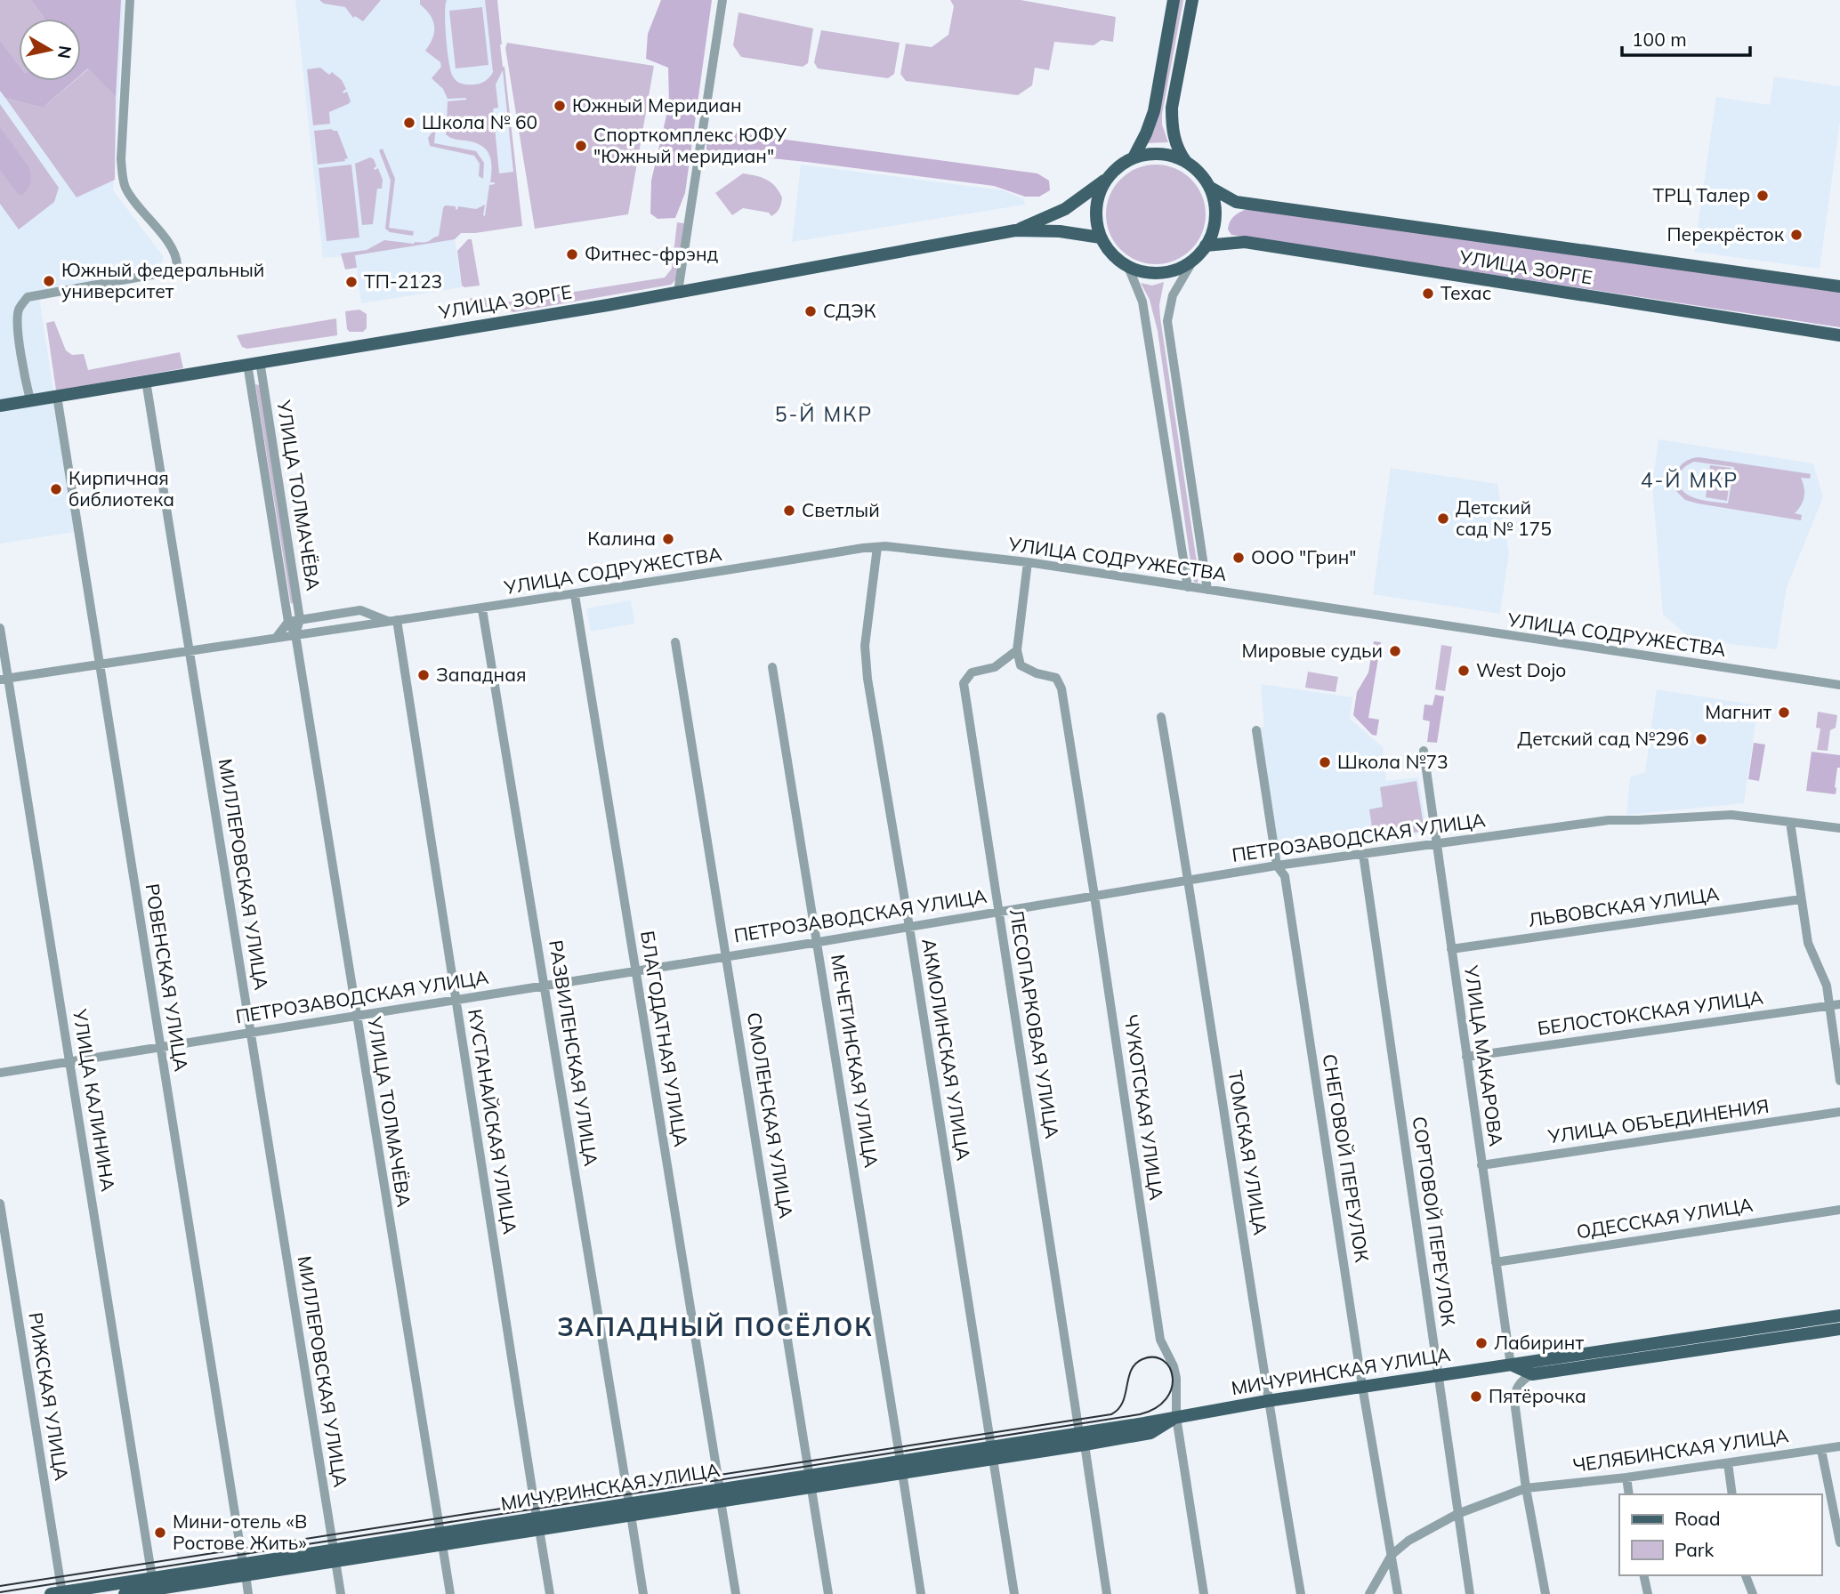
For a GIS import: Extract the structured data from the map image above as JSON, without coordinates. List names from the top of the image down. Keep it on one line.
{"streets":{"main road":["УЛИЦА ЗОРГЕ","МИЧУРИНСКАЯ УЛИЦА"],"street":["УЛИЦА ТОЛМАЧЁВА","УЛИЦА СОДРУЖЕСТВА","ПЕТРОЗАВОДСКАЯ УЛИЦА","МИЛЛЕРОВСКАЯ УЛИЦА","ЛЬВОВСКАЯ УЛИЦА","РОВЕНСКАЯ УЛИЦА","БЕЛОСТОКСКАЯ УЛИЦА","ЛЕСОПАРКОВАЯ УЛИЦА","БЛАГОДАТНАЯ УЛИЦА","АКМОЛИНСКАЯ УЛИЦА","РАЗВИЛЕНСКАЯ УЛИЦА","УЛИЦА МАКАРОВА","МЕЧЕТИНСКАЯ УЛИЦА","УЛИЦА КАЛИНИНА","ЧУКОТСКАЯ УЛИЦА","СМОЛЕНСКАЯ УЛИЦА","КУСТАНАЙСКАЯ УЛИЦА","УЛИЦА ОБЪЕДИНЕНИЯ","ТОМСКАЯ УЛИЦА","СНЕГОВОЙ ПЕРЕУЛОК","ОДЕССКАЯ УЛИЦА","СОРТОВОЙ ПЕРЕУЛОК","РИЖСКАЯ УЛИЦА","ЧЕЛЯБИНСКАЯ УЛИЦА"]},"crossings":[["УЛИЦА ЗОРГЕ","УЛИЦА ТОЛМАЧЁВА"],["УЛИЦА ЗОРГЕ","МИЛЛЕРОВСКАЯ УЛИЦА"],["УЛИЦА ЗОРГЕ","РОВЕНСКАЯ УЛИЦА"],["УЛИЦА ТОЛМАЧЁВА","УЛИЦА СОДРУЖЕСТВА"],["УЛИЦА ТОЛМАЧЁВА","ПЕТРОЗАВОДСКАЯ УЛИЦА"],["УЛИЦА ТОЛМАЧЁВА","МИЧУРИНСКАЯ УЛИЦА"],["УЛИЦА СОДРУЖЕСТВА","МИЛЛЕРОВСКАЯ УЛИЦА"],["УЛИЦА СОДРУЖЕСТВА","РОВЕНСКАЯ УЛИЦА"],["УЛИЦА СОДРУЖЕСТВА","БЛАГОДАТНАЯ УЛИЦА"],["УЛИЦА СОДРУЖЕСТВА","АКМОЛИНСКАЯ УЛИЦА"],["УЛИЦА СОДРУЖЕСТВА","РАЗВИЛЕНСКАЯ УЛИЦА"],["УЛИЦА СОДРУЖЕСТВА","УЛИЦА КАЛИНИНА"],["УЛИЦА СОДРУЖЕСТВА","КУСТАНАЙСКАЯ УЛИЦА"],["ПЕТРОЗАВОДСКАЯ УЛИЦА","МИЛЛЕРОВСКАЯ УЛИЦА"],["ПЕТРОЗАВОДСКАЯ УЛИЦА","РОВЕНСКАЯ УЛИЦА"],["ПЕТРОЗАВОДСКАЯ УЛИЦА","ЛЕСОПАРКОВАЯ УЛИЦА"],["ПЕТРОЗАВОДСКАЯ УЛИЦА","БЛАГОДАТНАЯ УЛИЦА"],["ПЕТРОЗАВОДСКАЯ УЛИЦА","АКМОЛИНСКАЯ УЛИЦА"],["ПЕТРОЗАВОДСКАЯ УЛИЦА","РАЗВИЛЕНСКАЯ УЛИЦА"],["ПЕТРОЗАВОДСКАЯ УЛИЦА","УЛИЦА МАКАРОВА"],["ПЕТРОЗАВОДСКАЯ УЛИЦА","МЕЧЕТИНСКАЯ УЛИЦА"],["ПЕТРОЗАВОДСКАЯ УЛИЦА","УЛИЦА КАЛИНИНА"],["ПЕТРОЗАВОДСКАЯ УЛИЦА","ЧУКОТСКАЯ УЛИЦА"],["ПЕТРОЗАВОДСКАЯ УЛИЦА","СМОЛЕНСКАЯ УЛИЦА"],["ПЕТРОЗАВОДСКАЯ УЛИЦА","КУСТАНАЙСКАЯ УЛИЦА"],["ПЕТРОЗАВОДСКАЯ УЛИЦА","ТОМСКАЯ УЛИЦА"],["ПЕТРОЗАВОДСКАЯ УЛИЦА","СНЕГОВОЙ ПЕРЕУЛОК"],["ПЕТРОЗАВОДСКАЯ УЛИЦА","СОРТОВОЙ ПЕРЕУЛОК"],["МИЛЛЕРОВСКАЯ УЛИЦА","МИЧУРИНСКАЯ УЛИЦА"],["ЛЬВОВСКАЯ УЛИЦА","УЛИЦА МАКАРОВА"],["РОВЕНСКАЯ УЛИЦА","МИЧУРИНСКАЯ УЛИЦА"],["БЕЛОСТОКСКАЯ УЛИЦА","УЛИЦА МАКАРОВА"],["ЛЕСОПАРКОВАЯ УЛИЦА","ЧУКОТСКАЯ УЛИЦА"],["ЛЕСОПАРКОВАЯ УЛИЦА","МИЧУРИНСКАЯ УЛИЦА"],["БЛАГОДАТНАЯ УЛИЦА","МИЧУРИНСКАЯ УЛИЦА"],["АКМОЛИНСКАЯ УЛИЦА","МИЧУРИНСКАЯ УЛИЦА"],["РАЗВИЛЕНСКАЯ УЛИЦА","МИЧУРИНСКАЯ УЛИЦА"],["УЛИЦА МАКАРОВА","УЛИЦА ОБЪЕДИНЕНИЯ"],["УЛИЦА МАКАРОВА","ОДЕССКАЯ УЛИЦА"],["УЛИЦА МАКАРОВА","МИЧУРИНСКАЯ УЛИЦА"],["МЕЧЕТИНСКАЯ УЛИЦА","МИЧУРИНСКАЯ УЛИЦА"],["УЛИЦА КАЛИНИНА","МИЧУРИНСКАЯ УЛИЦА"],["ЧУКОТСКАЯ УЛИЦА","МИЧУРИНСКАЯ УЛИЦА"],["СМОЛЕНСКАЯ УЛИЦА","МИЧУРИНСКАЯ УЛИЦА"],["КУСТАНАЙСКАЯ УЛИЦА","МИЧУРИНСКАЯ УЛИЦА"],["ТОМСКАЯ УЛИЦА","МИЧУРИНСКАЯ УЛИЦА"],["СНЕГОВОЙ ПЕРЕУЛОК","МИЧУРИНСКАЯ УЛИЦА"],["СОРТОВОЙ ПЕРЕУЛОК","МИЧУРИНСКАЯ УЛИЦА"],["МИЧУРИНСКАЯ УЛИЦА","РИЖСКАЯ УЛИЦА"]],"districts":["5-Й МКР","4-Й МКР","ЗАПАДНЫЙ ПОСЁЛОК"],"places":["Южный Меридиан","Школа № 60","Спорткомплекс ЮФУ \"Южный меридиан\"","ТРЦ Талер","Перекрёсток","Фитнес-фрэнд","Южный федеральный университет","ТП-2123","Техас","СДЭК","Кирпичная библиотека","Светлый","Детский сад № 175","Калина","ООО \"Грин\"","Мировые судьи","West Dojo","Западная","Магнит","Детский сад №296","Школа №73","Лабиринт","Пятёрочка","Мини-отель «В Ростове Жить»"],"legend":["Road","Park"],"scale_bar":"100 m","north":"right"}
